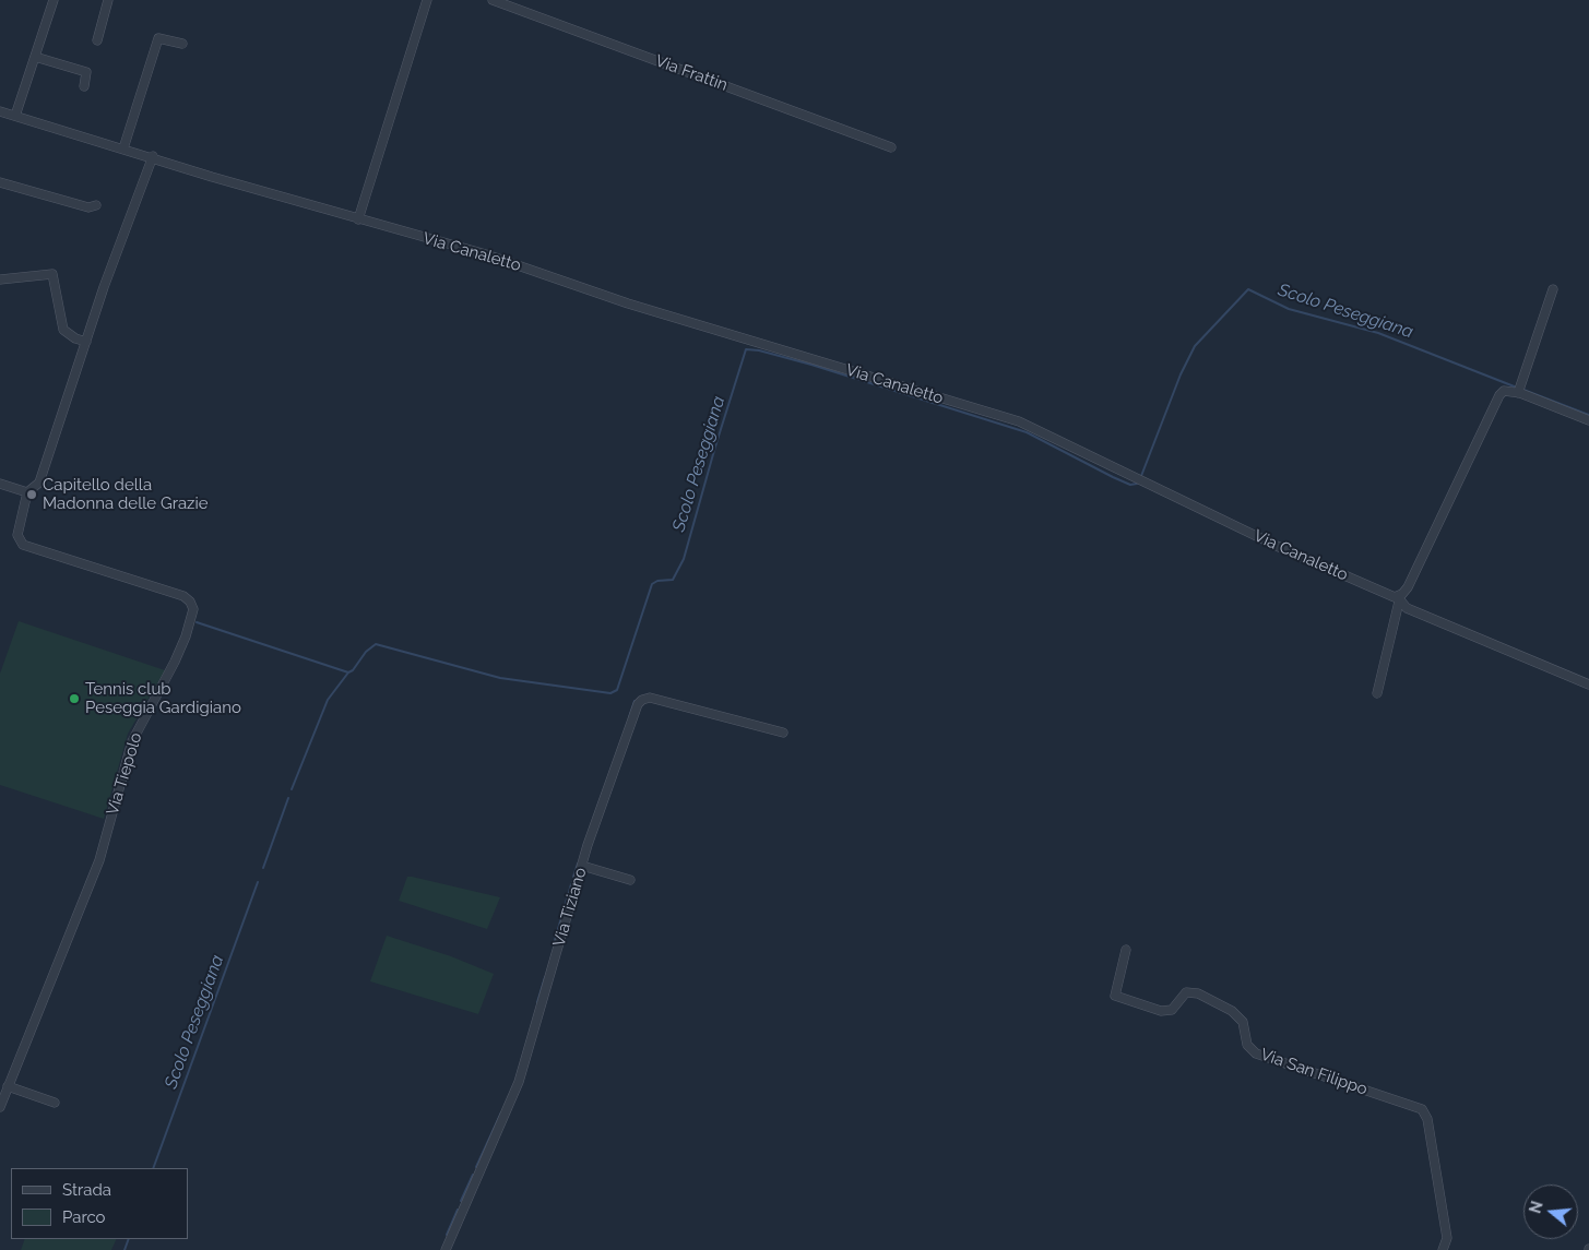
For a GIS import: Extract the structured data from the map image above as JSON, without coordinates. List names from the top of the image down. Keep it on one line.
{"streets":{"street":["Via Frattin","Via Canaletto","Via Tiepolo","Via Tiziano","Via San Filippo"]},"water":["Scolo Peseggiana"],"places":["Capitello della Madonna delle Grazie","Tennis club Peseggia Gardigiano"],"legend":["Strada","Parco"],"north":"left"}
